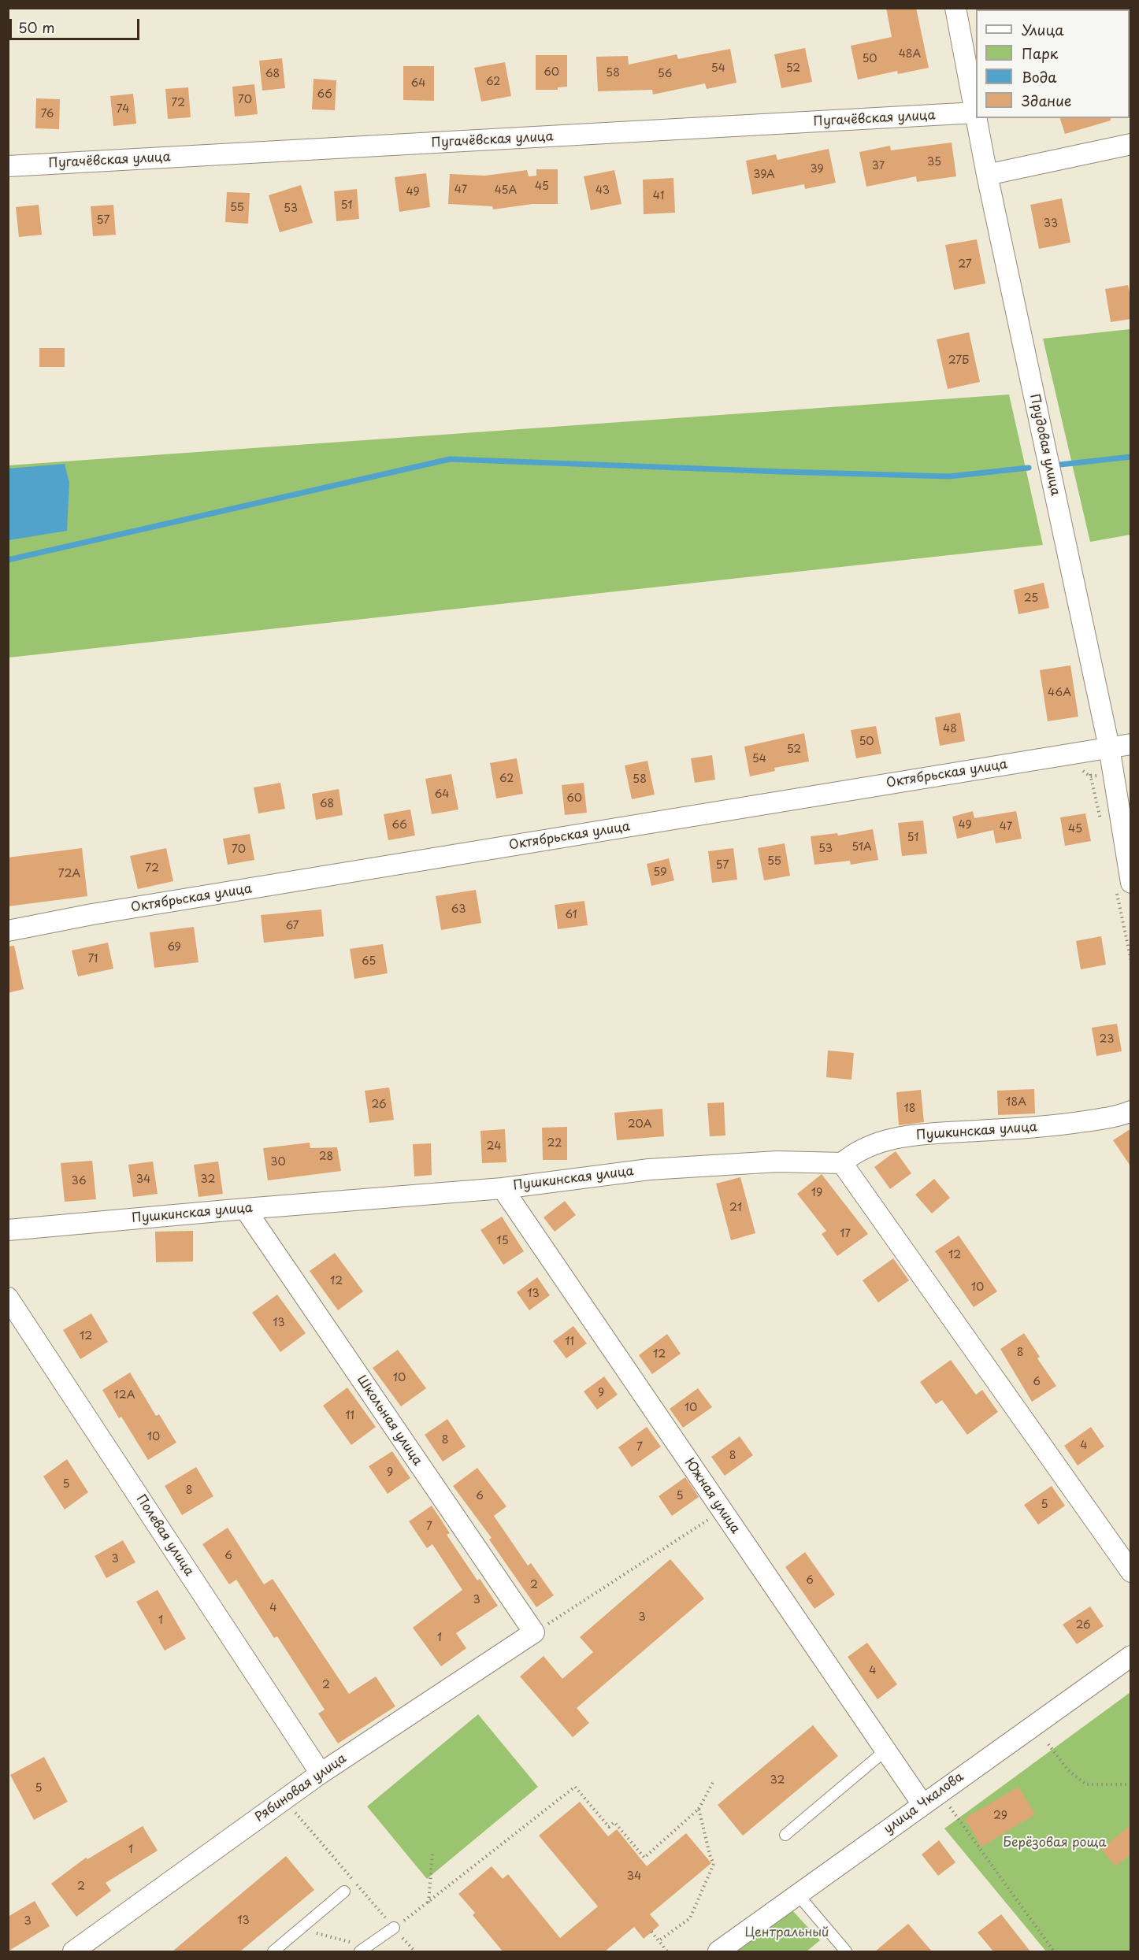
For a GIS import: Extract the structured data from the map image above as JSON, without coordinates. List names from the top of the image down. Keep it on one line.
{"streets":{"street":["Пугачёвская улица","Прудовая улица","Октябрьская улица","Пушкинская улица","Школьная улица","Южная улица","Полевая улица","Рябиновая улица","улица Чкалова"]},"crossings":[["Пугачёвская улица","Прудовая улица"],["Прудовая улица","Октябрьская улица"],["Пушкинская улица","Школьная улица"],["Пушкинская улица","Южная улица"],["Школьная улица","Рябиновая улица"],["Южная улица","улица Чкалова"],["Полевая улица","Рябиновая улица"]],"parks":["Берёзовая роща","Центральный"],"house_numbers":["48А","50","54","52","60","58","68","56","62","64","66","70","72","74","76","35","37","39","39А","45","47","45А","43","49","41","51","55","53","57","33","27","27Б","25","46А","48","50","52","54","62","58","64","60","68","66","49","47","45","51","51А","53","70","55","57","72","59","72А","63","61","67","69","71","65","23","18А","26","18","20А","22","24","28","30","34","32","36","19","21","17","15","12","12","10","13","13","12","11","8","12","10","6","9","12А","10","11","10","8","4","7","8","9","5","8","6","5","5","7","6","3","6","2","3","4","3","1","26","1","4","2","32","5","29","1","34","2","13","3"],"legend":["Улица","Парк","Вода","Здание"],"scale_bar":"50 m"}
